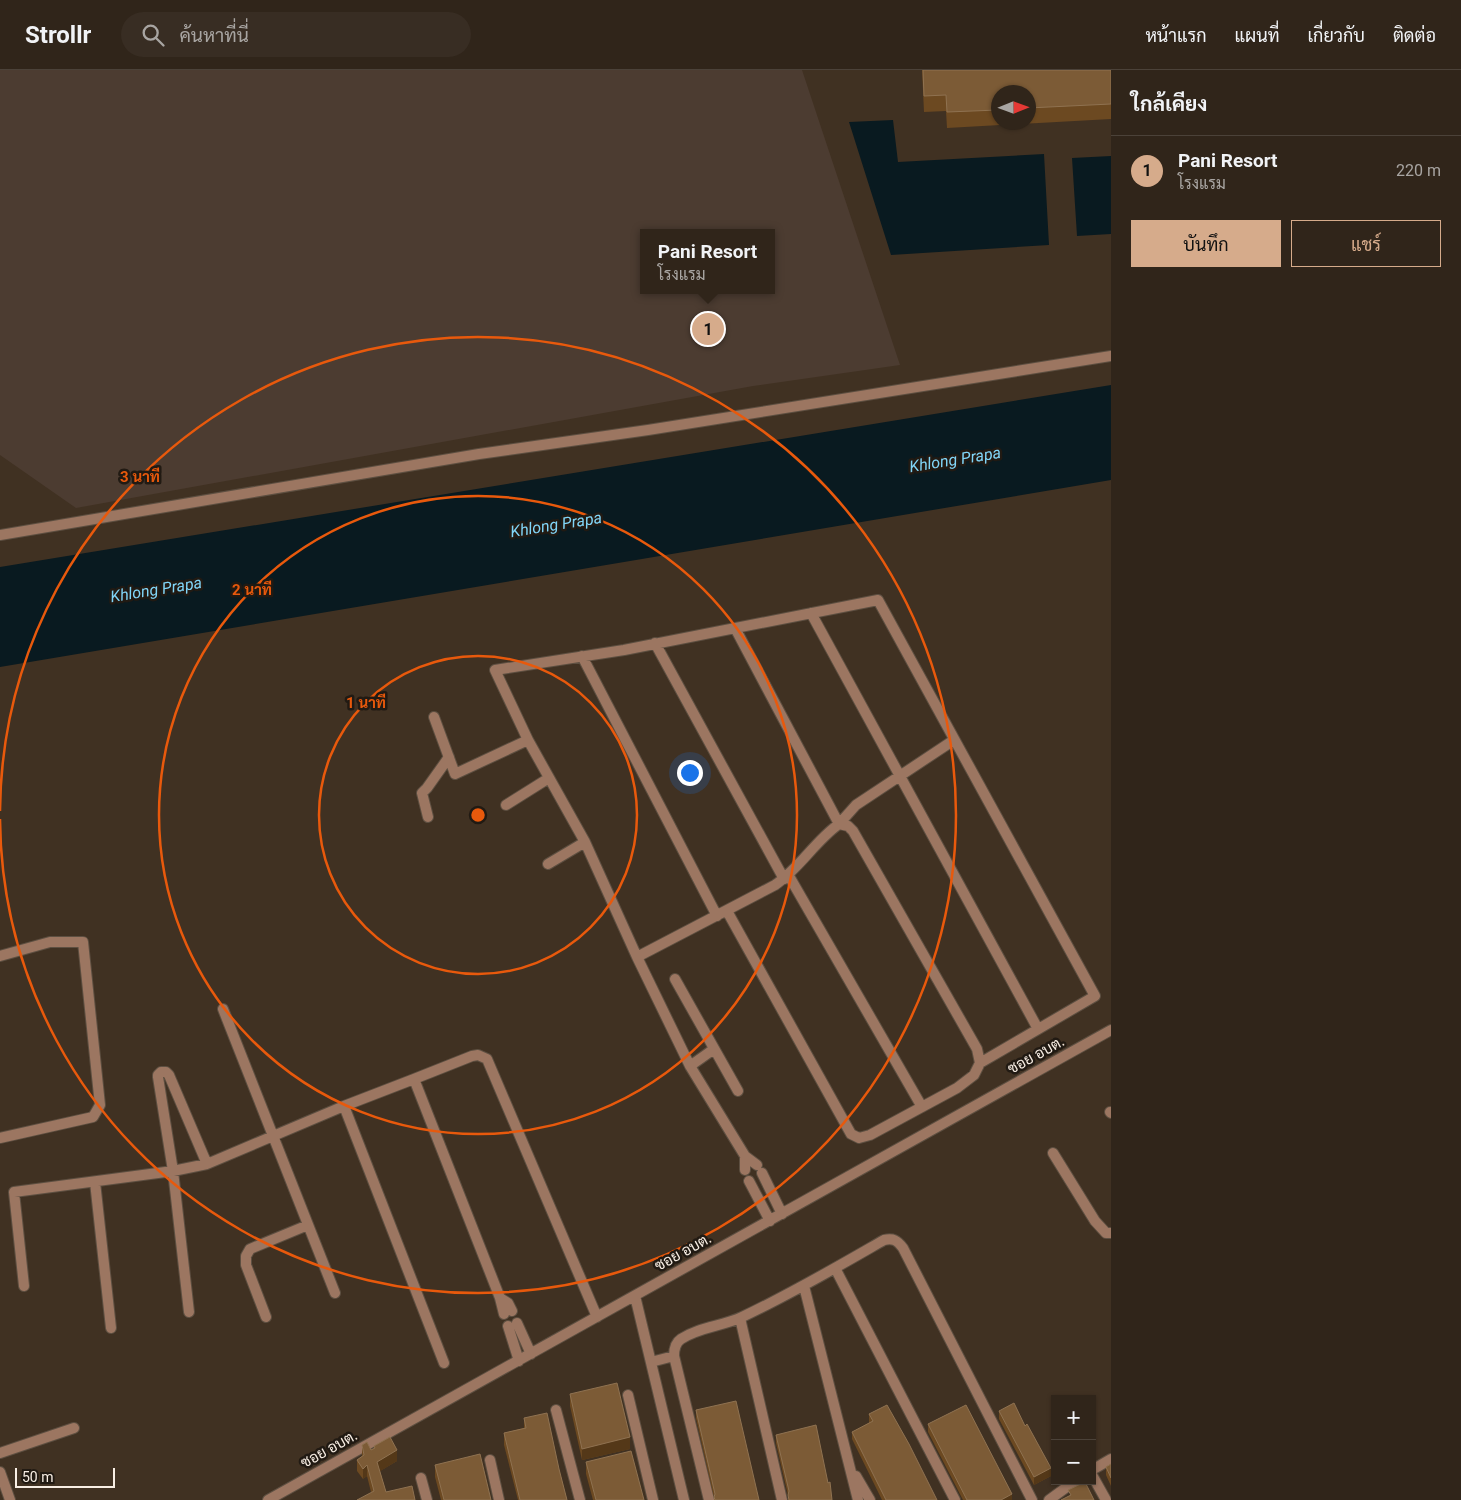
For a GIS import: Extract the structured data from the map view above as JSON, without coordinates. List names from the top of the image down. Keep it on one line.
{"streets":{"street":["ซอย อบต."]},"water":["Khlong Prapa"],"scale_bar":"50 m","north":"right","page":{"header":"Strollr","search":"ค้นหาที่นี่","nav":["หน้าแรก","แผนที่","เกี่ยวกับ","ติดต่อ"],"heading":"ใกล้เคียง","list":[{"mark":"1","name":"Pani Resort","note":"โรงแรม","value":"220 m"}],"buttons":["บันทึก","แชร์"],"popup":["Pani Resort","โรงแรม"],"pins":"1","map_buttons":["+","−"],"scale":"50 m"},"rings":["3 นาที","2 นาที","1 นาที"]}
